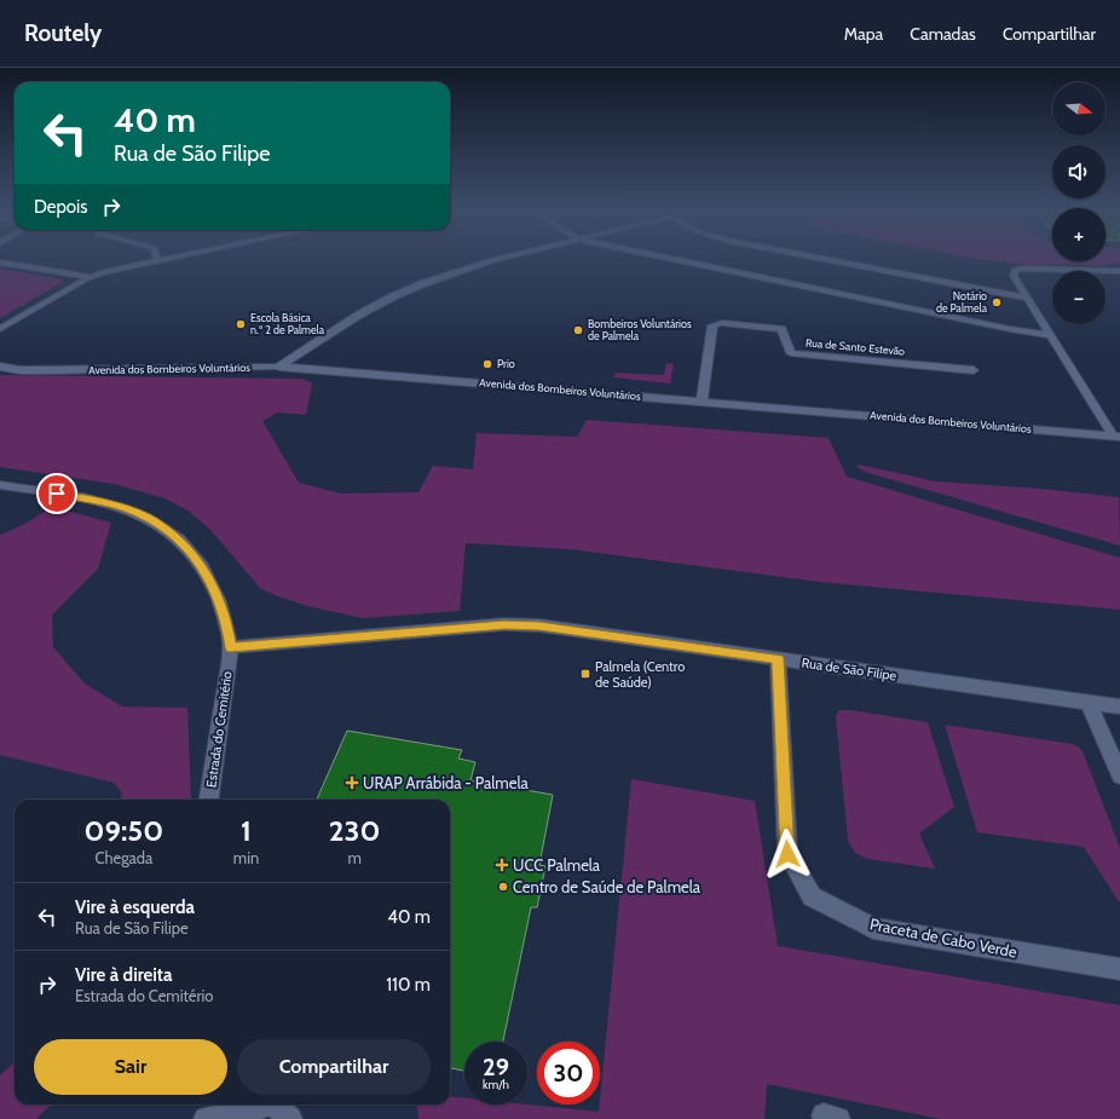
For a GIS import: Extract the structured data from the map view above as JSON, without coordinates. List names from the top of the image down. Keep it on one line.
{"streets":{"street":["Rua de Santo Estevão","Avenida dos Bombeiros Voluntários","Rua de São Filipe","Estrada do Cemitério","Praceta de Cabo Verde"]},"crossings":[["Rua de Santo Estevão","Avenida dos Bombeiros Voluntários"],["Rua de São Filipe","Estrada do Cemitério"],["Rua de São Filipe","Praceta de Cabo Verde"]],"places":{"other":["Notário de Palmela","Escola Básica n.º 2 de Palmela","Bombeiros Voluntários de Palmela","Prio","Centro de Saúde de Palmela"],"transit":["Palmela (Centro de Saúde)"],"health":["URAP Arrábida - Palmela","UCC Palmela"]},"north":"right","page":{"header":"Routely","nav":["Mapa","Camadas","Compartilhar"],"map_buttons":["+","−"],"turn":["40 m","Rua de São Filipe"],"then":"Depois","eta":["09:50","Chegada","1","min","230","m"],"list":[{"name":"Vire à esquerda","note":"Rua de São Filipe","value":"40 m"},{"name":"Vire à direita","note":"Estrada do Cemitério","value":"110 m"}],"buttons":["Sair","Compartilhar"],"speed":"29 km/h","limit":"30"}}
